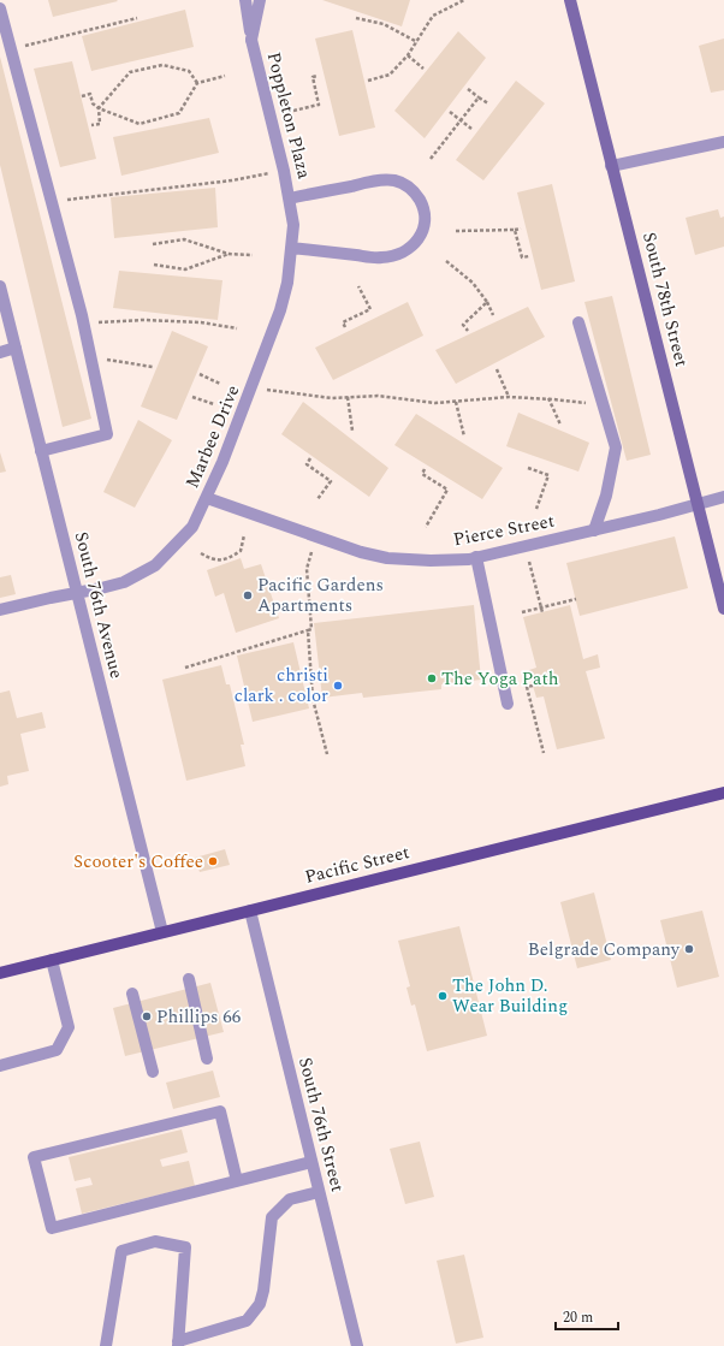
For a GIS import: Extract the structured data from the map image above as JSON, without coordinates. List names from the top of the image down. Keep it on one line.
{"streets":{"main road":["South 78th Street","Pacific Street"],"street":["Poppleton Plaza","Marbee Drive","Pierce Street","South 76th Avenue","South 76th Street"]},"crossings":[["Poppleton Plaza","Marbee Drive"],["South 78th Street","Pierce Street"],["Marbee Drive","Pierce Street"],["Marbee Drive","South 76th Avenue"],["South 76th Avenue","Pacific Street"],["Pacific Street","South 76th Street"]],"places":["Pacific Gardens Apartments","The Yoga Path","christi clark . color","Scooter's Coffee","Belgrade Company","The John D. Wear Building","Phillips 66"],"scale_bar":"20 m"}
